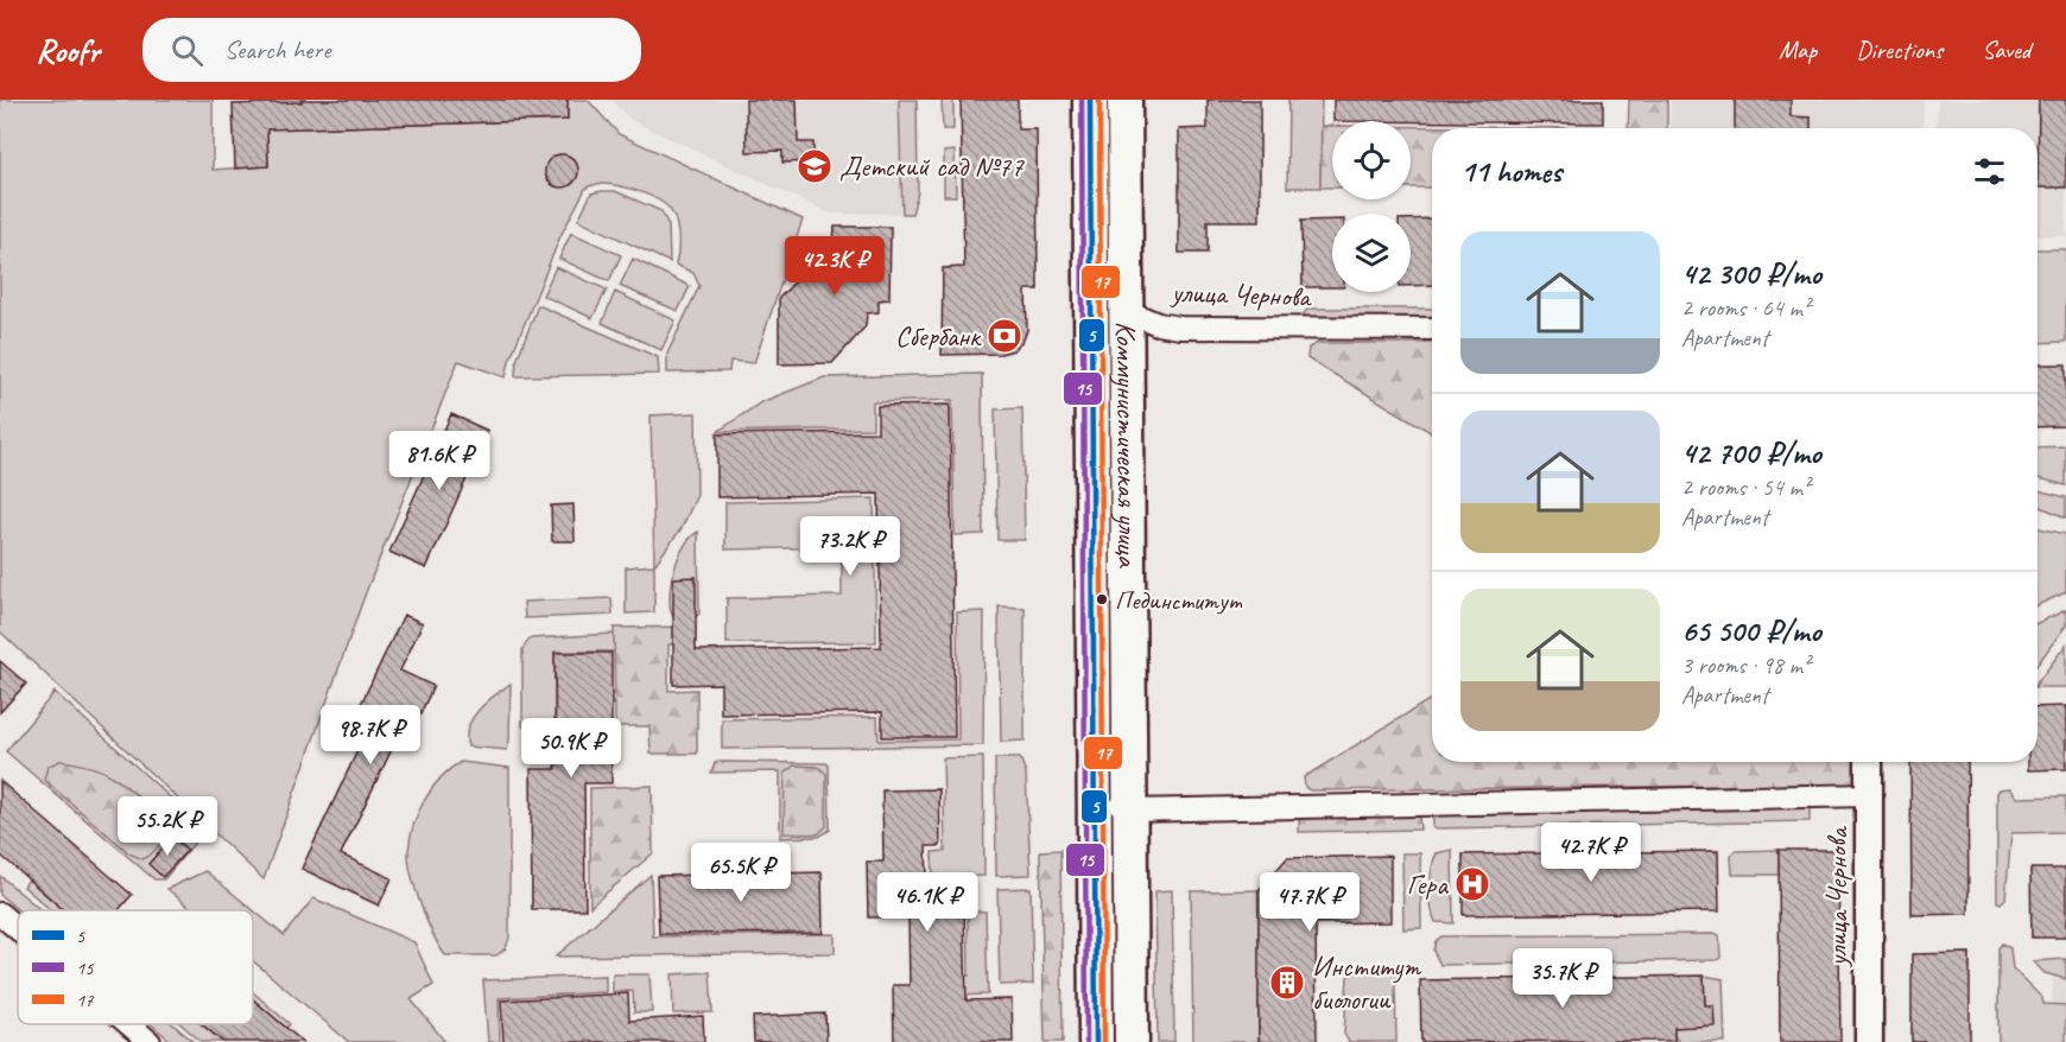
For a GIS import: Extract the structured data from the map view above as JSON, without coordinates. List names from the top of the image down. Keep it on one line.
{"streets":{"main road":["Коммунистическая улица"],"street":["улица Чернова"]},"crossings":[["улица Чернова","Коммунистическая улица"]],"places":{"school or university":["Детский сад №77"],"bank":["Сбербанк"],"other":["Пединститут"],"hospital":["Гера"],"building":["Институт биологии"]},"lines":["transit line 5","transit line 15","transit line 17"],"legend":["5","15","17"],"page":{"header":"Roofr","search":"Search here","nav":["Map","Directions","Saved"],"heading":"11 homes","list":[{"name":"42 300 ₽/mo","note":"2 rooms · 64 m² · Apartment"},{"name":"42 700 ₽/mo","note":"2 rooms · 54 m² · Apartment"},{"name":"65 500 ₽/mo","note":"3 rooms · 98 m² · Apartment"}],"price":["42.3K ₽","81.6K ₽","73.2K ₽","98.7K ₽","50.9K ₽","55.2K ₽","42.7K ₽","65.5K ₽","46.1K ₽","47.7K ₽","35.7K ₽"]}}
